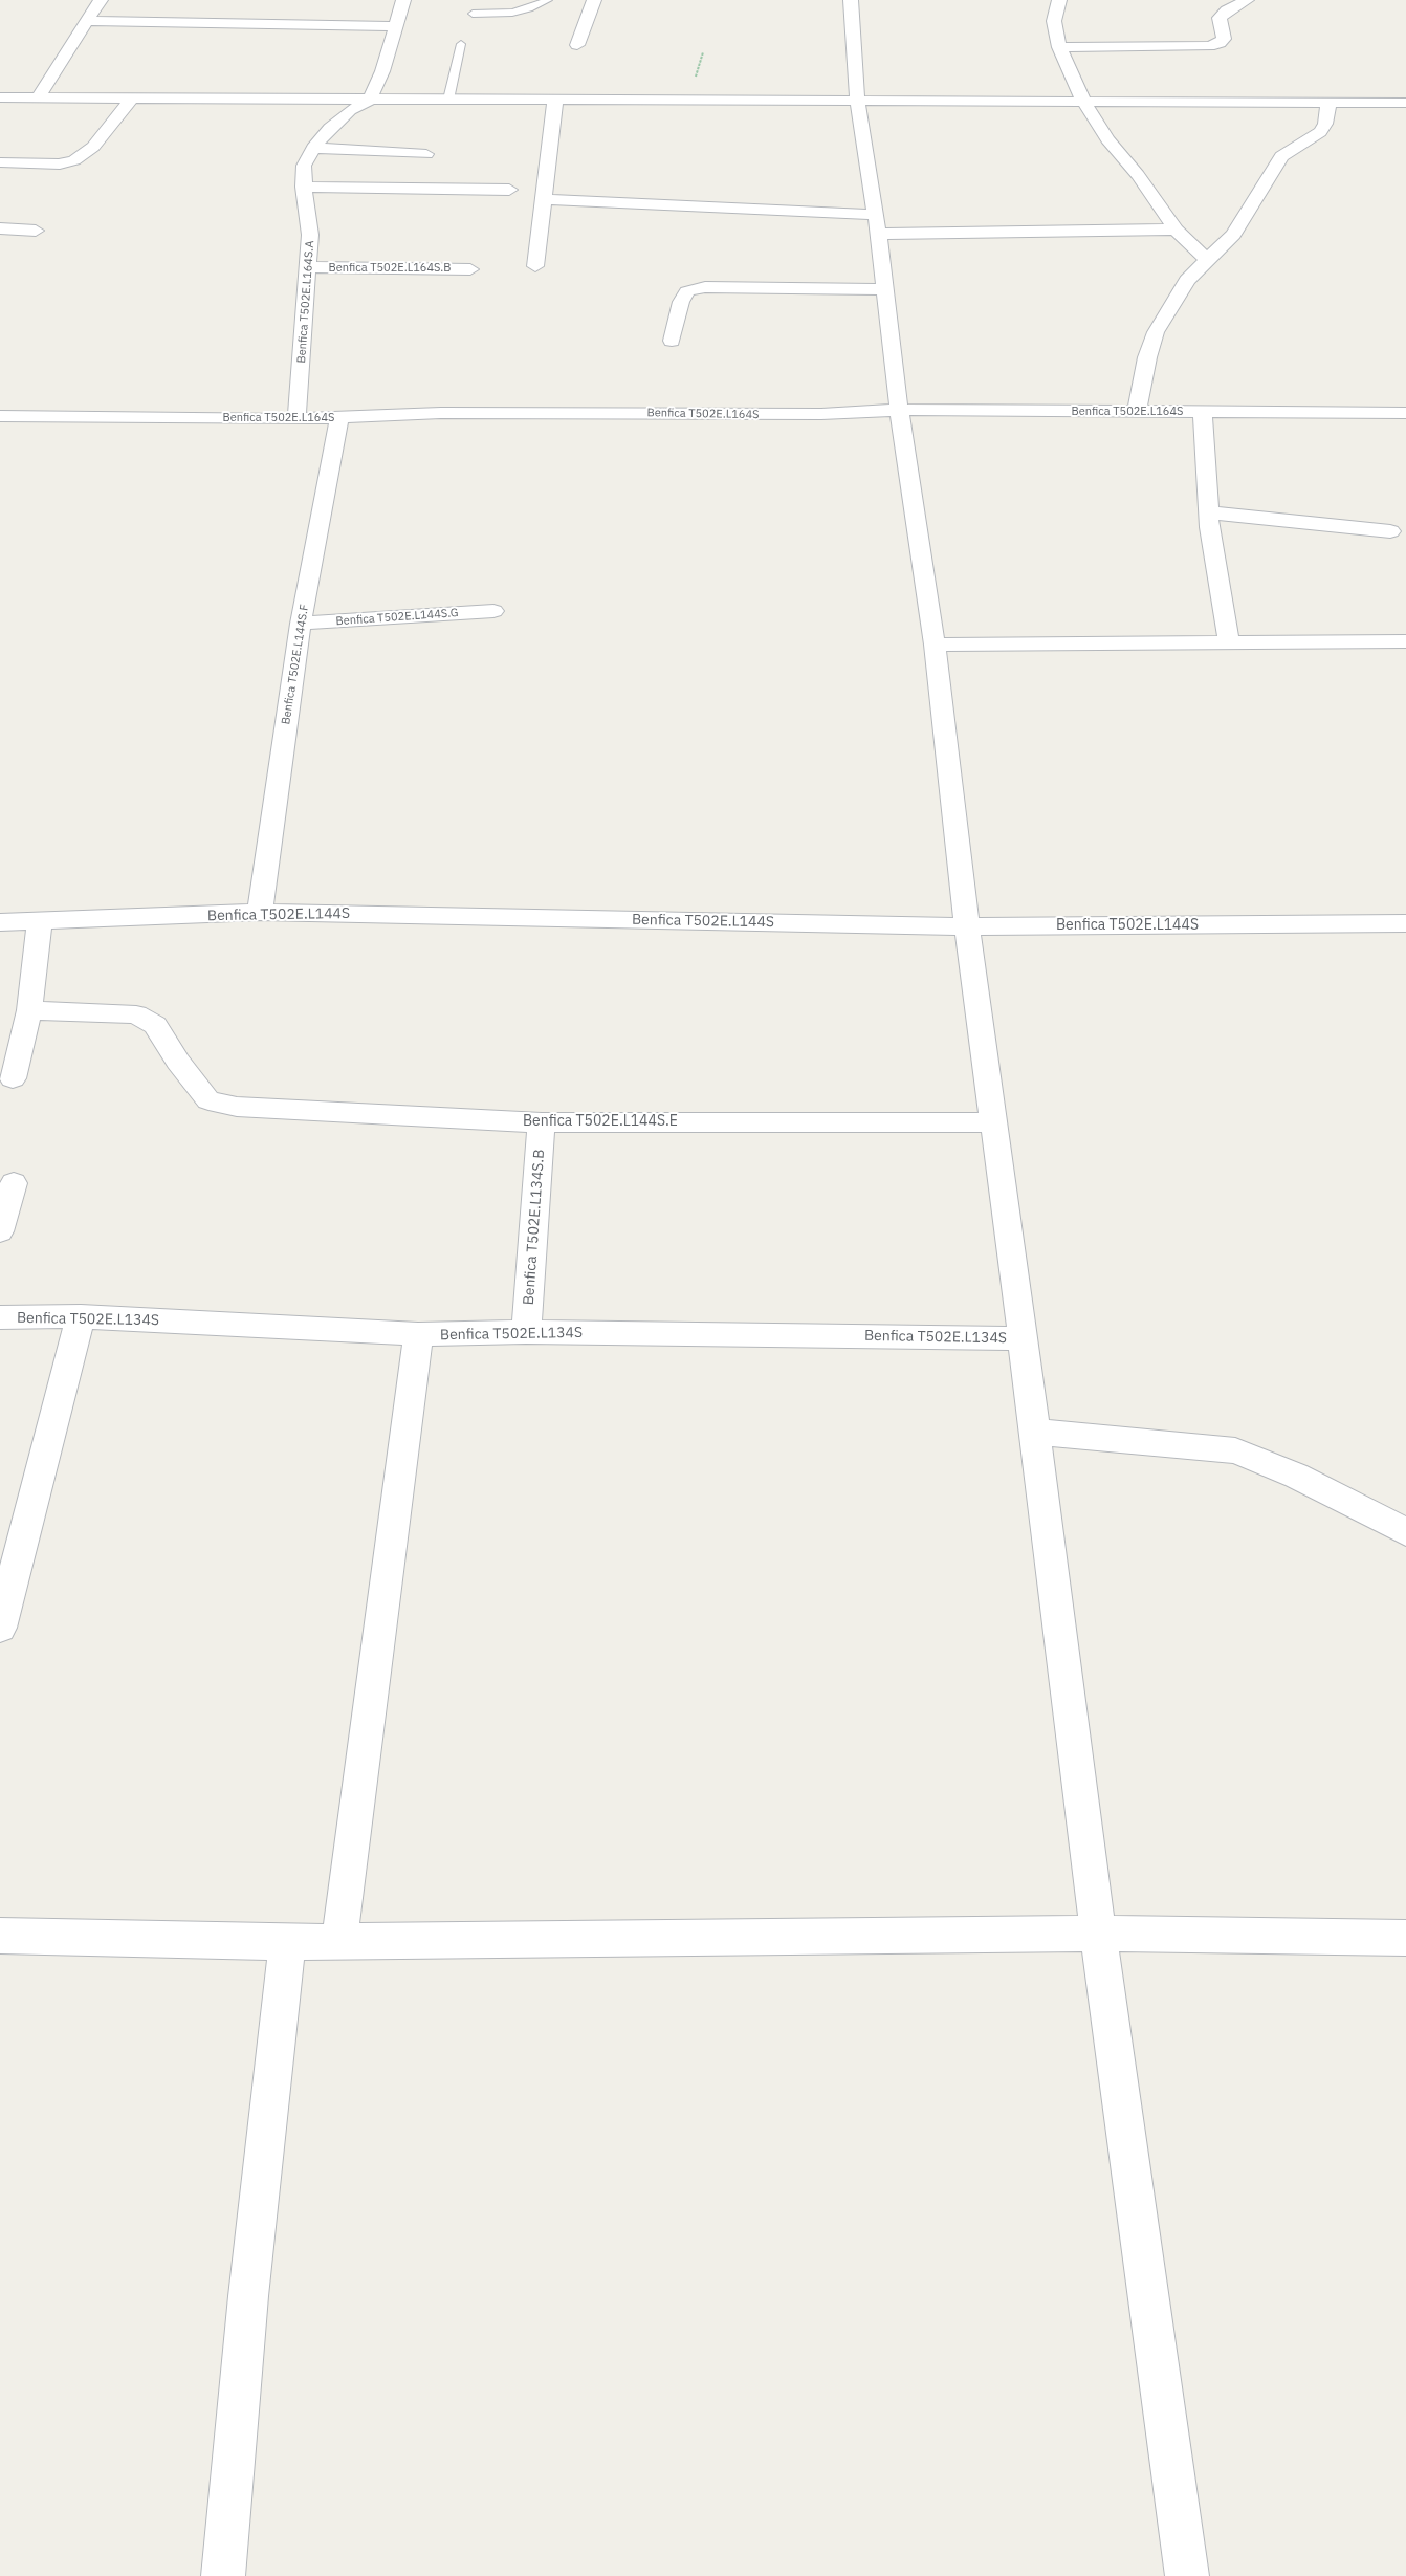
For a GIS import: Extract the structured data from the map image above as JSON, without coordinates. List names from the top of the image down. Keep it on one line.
{"streets":{"street":["Benfica T502E.L164S.B","Benfica T502E.L164S.A","Benfica T502E.L164S","Benfica T502E.L144S.G","Benfica T502E.L144S.F","Benfica T502E.L144S","Benfica T502E.L144S.E","Benfica T502E.L134S.B","Benfica T502E.L134S"]},"crossings":[["Benfica T502E.L164S.B","Benfica T502E.L164S.A"],["Benfica T502E.L164S.A","Benfica T502E.L164S"],["Benfica T502E.L164S","Benfica T502E.L144S.F"],["Benfica T502E.L144S.G","Benfica T502E.L144S.F"],["Benfica T502E.L144S.F","Benfica T502E.L144S"],["Benfica T502E.L144S.E","Benfica T502E.L134S.B"],["Benfica T502E.L134S.B","Benfica T502E.L134S"]]}
